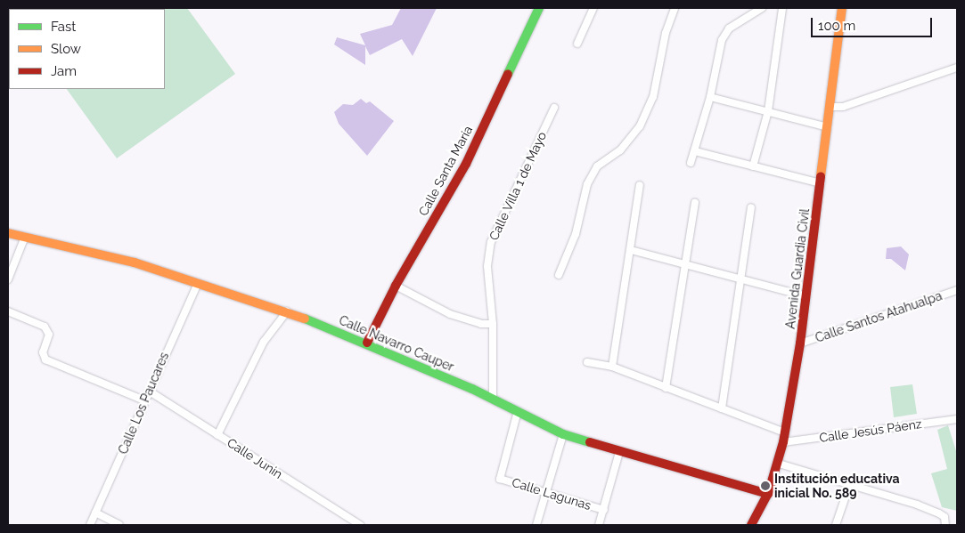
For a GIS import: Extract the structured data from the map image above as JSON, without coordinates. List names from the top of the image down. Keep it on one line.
{"streets":{"street":["Calle Santa María","Calle Villa 1 de Mayo","Avenida Guardia Civil","Calle Santos Atahualpa","Calle Navarro Cauper","Calle Los Paucares","Calle Jesús Páenz","Calle Junin","Calle Lagunas"]},"crossings":[["Calle Santa María","Calle Navarro Cauper"],["Calle Villa 1 de Mayo","Calle Navarro Cauper"],["Avenida Guardia Civil","Calle Santos Atahualpa"],["Avenida Guardia Civil","Calle Navarro Cauper"],["Avenida Guardia Civil","Calle Jesús Páenz"],["Calle Navarro Cauper","Calle Los Paucares"],["Calle Navarro Cauper","Calle Lagunas"],["Calle Los Paucares","Calle Junin"]],"places":["Institución educativa inicial No. 589"],"legend":["Fast","Slow","Jam"],"scale_bar":"100 m"}
